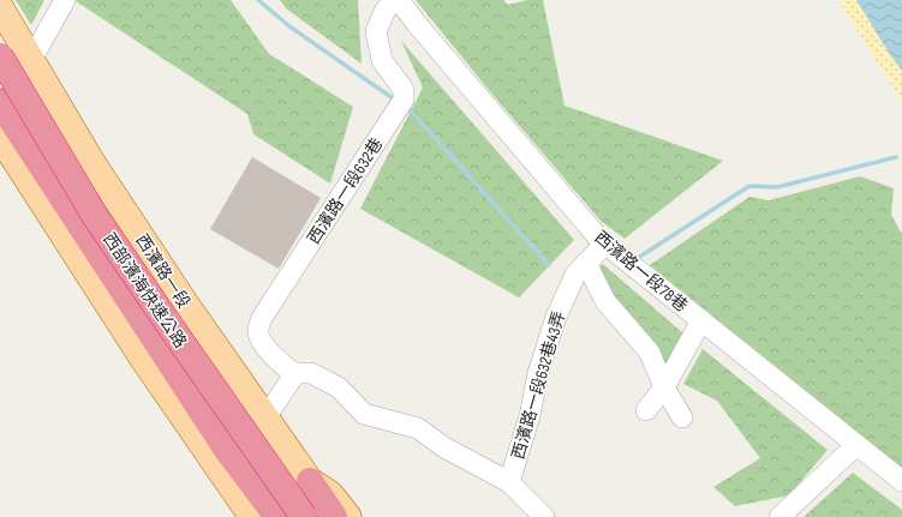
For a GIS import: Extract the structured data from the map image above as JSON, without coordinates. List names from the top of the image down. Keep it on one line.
{"streets":{"highway":["西部濱海快速公路"],"main road":["西濱路一段"],"street":["西濱路一段632巷","西濱路一段78巷","西濱路一段632巷43弄"]},"crossings":[["西濱路一段632巷","西濱路一段78巷"],["西濱路一段78巷","西濱路一段632巷43弄"]]}
